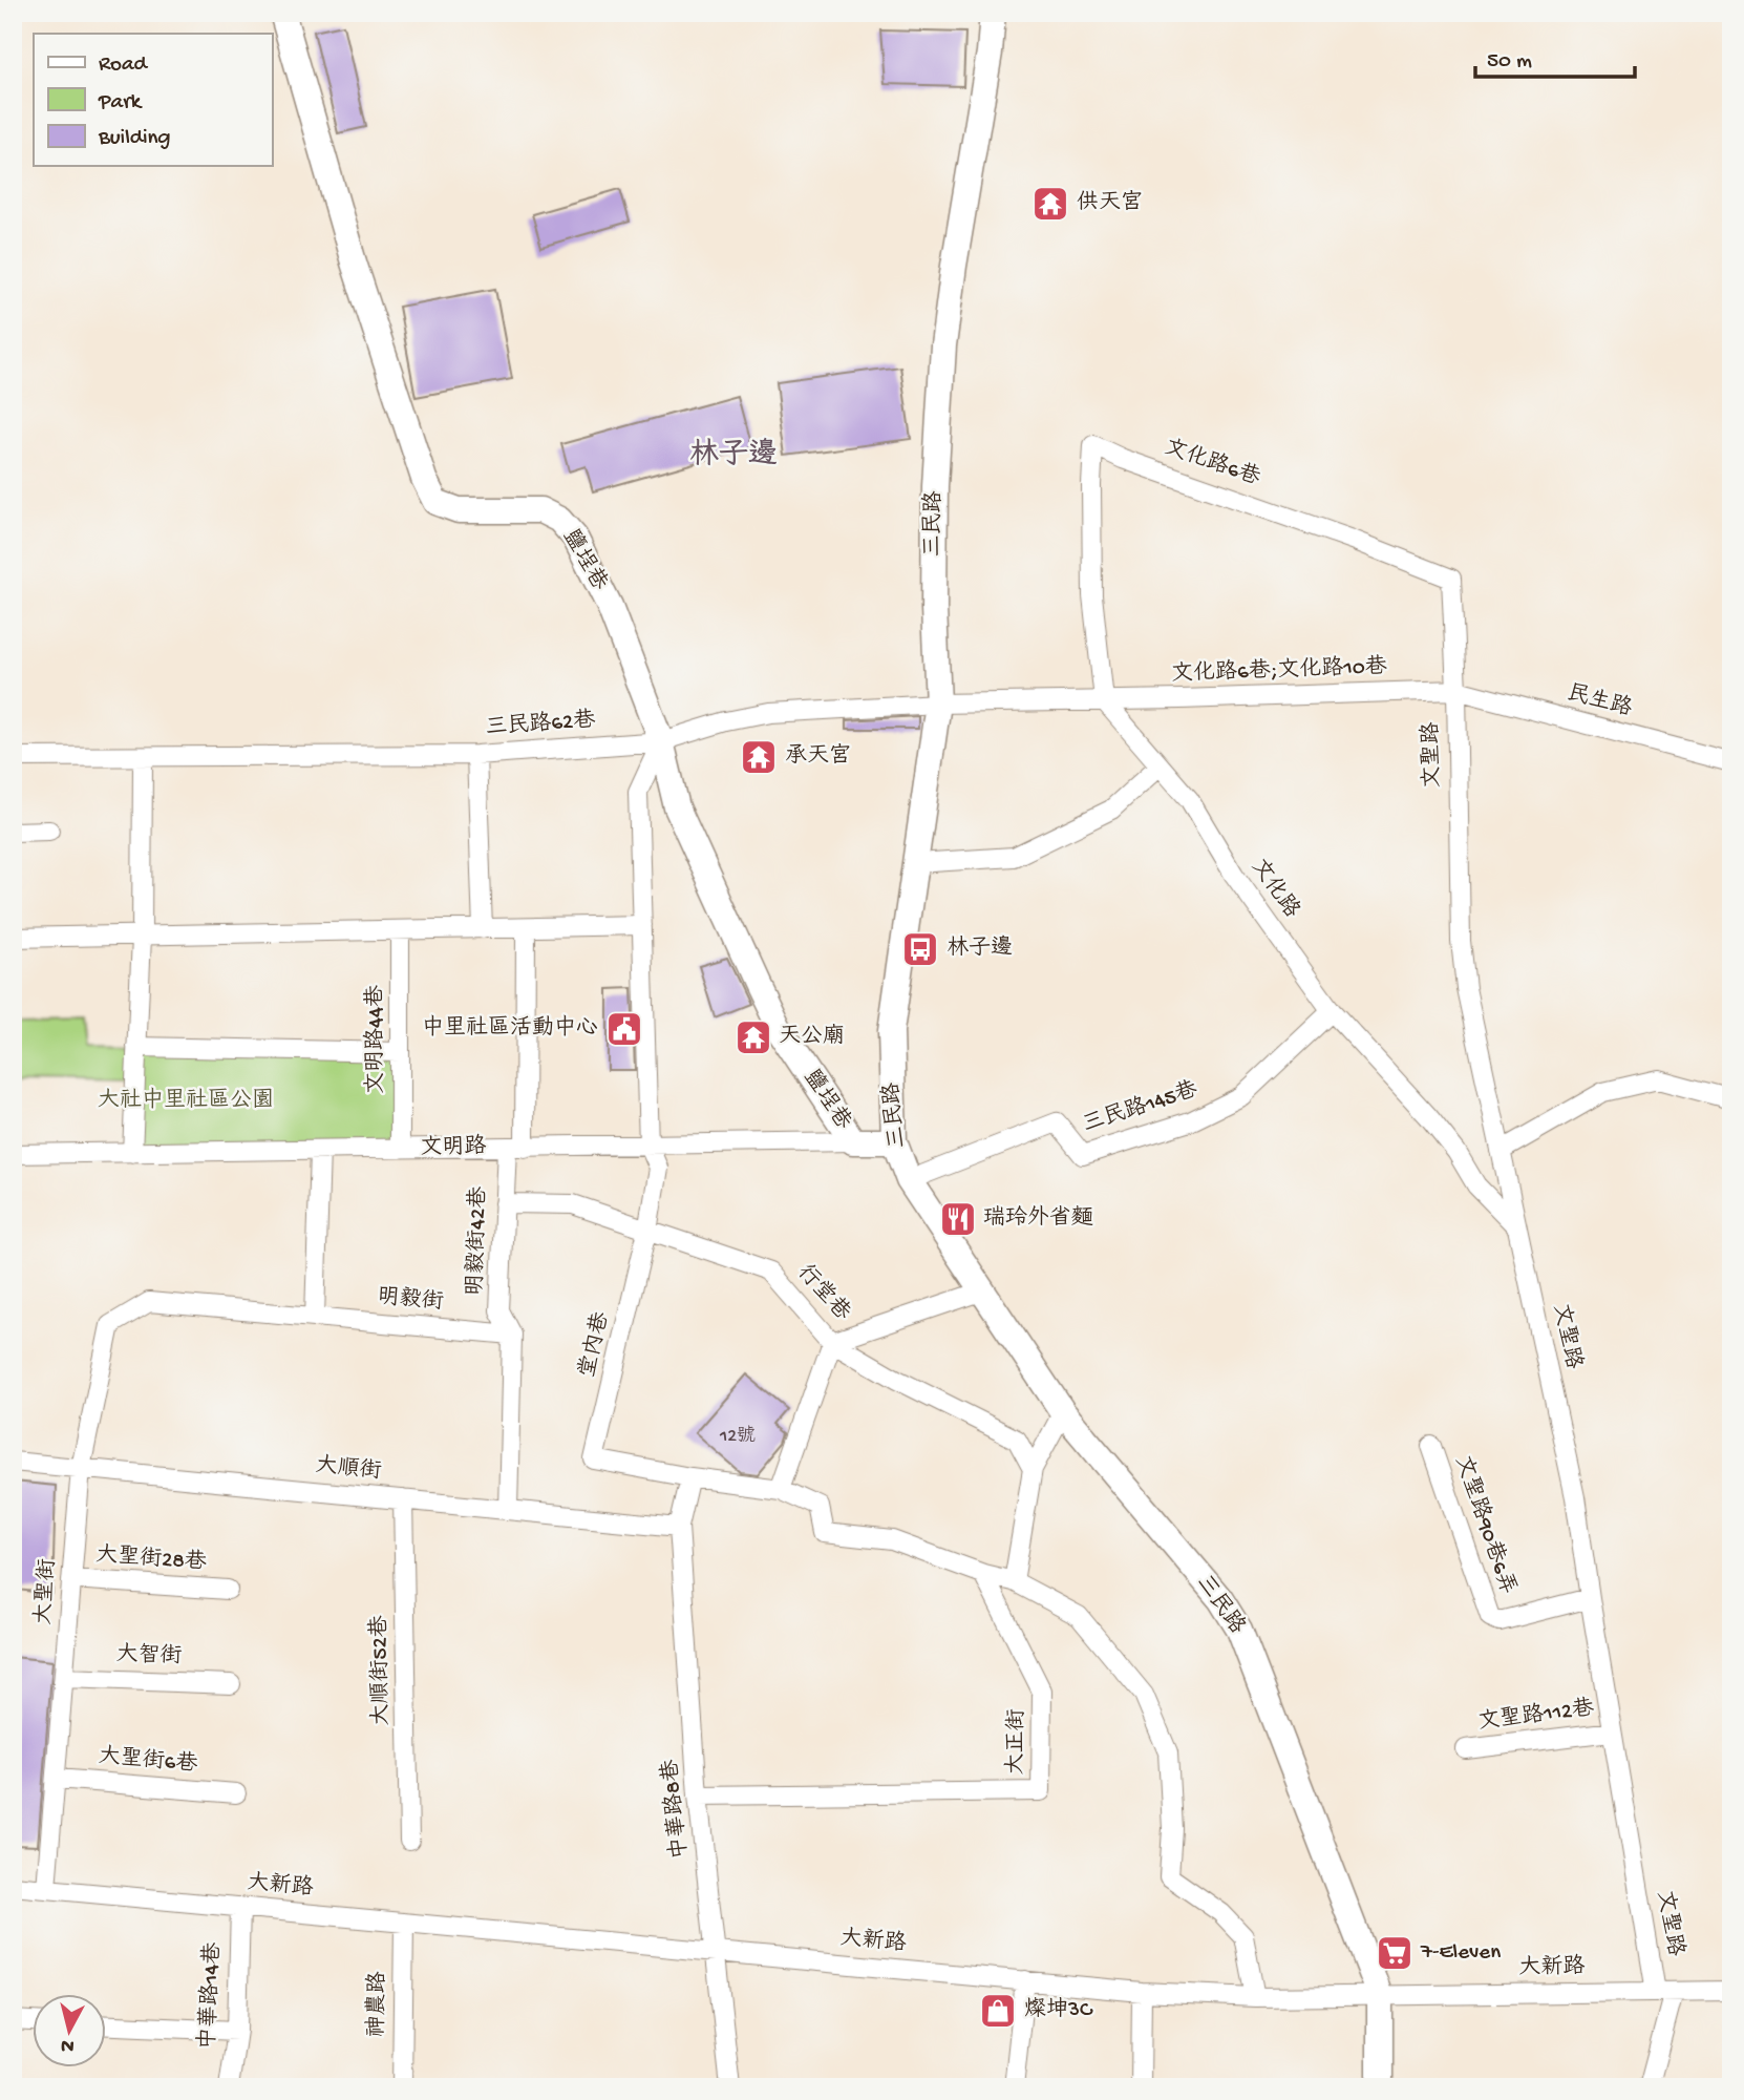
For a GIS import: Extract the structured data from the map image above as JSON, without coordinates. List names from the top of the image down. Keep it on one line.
{"streets":{"main road":["三民路","鹽埕巷","文明路"],"street":["文化路6巷","文化路6巷;文化路10巷","民生路","三民路62巷","文聖路","文化路","文明路44巷","三民路145巷","明毅街42巷","行堂巷","明毅街","堂內巷","大順街","文聖路90巷6弄","大聖街28巷","大聖街","大智街","大順街52巷","文聖路112巷","大正街","大聖街6巷","中華路8巷","大新路","中華路14巷","神農路"]},"crossings":[["文化路6巷","文化路6巷;文化路10巷"],["文化路6巷","民生路"],["文化路6巷","文聖路"],["文化路6巷","文化路"],["三民路","三民路62巷"],["三民路","三民路145巷"],["三民路","文明路"],["三民路","大新路"],["鹽埕巷","三民路62巷"],["鹽埕巷","文明路"],["鹽埕巷","堂內巷"],["文化路6巷;文化路10巷","民生路"],["文化路6巷;文化路10巷","文聖路"],["文化路6巷;文化路10巷","文化路"],["民生路","文聖路"],["三民路62巷","堂內巷"],["文聖路","文化路"],["文聖路","文聖路90巷6弄"],["文聖路","文聖路112巷"],["文聖路","大新路"],["文化路","三民路145巷"],["文明路44巷","文明路"],["文明路","明毅街42巷"],["文明路","堂內巷"],["明毅街42巷","行堂巷"],["明毅街42巷","明毅街"],["行堂巷","堂內巷"],["明毅街","大聖街"],["堂內巷","中華路8巷"],["大順街","大聖街"],["大順街","大順街52巷"],["大順街","中華路8巷"],["大聖街28巷","大聖街"],["大聖街","大智街"],["大聖街","大聖街6巷"],["大聖街","大新路"],["大正街","中華路8巷"],["中華路8巷","大新路"],["大新路","中華路14巷"],["大新路","神農路"]],"districts":["林子邊"],"parks":["大社中里社區公園"],"places":{"temple":["供天宮","承天宮","天公廟"],"bus stop":["林子邊"],"public building":["中里社區活動中心"],"restaurant":["瑞玲外省麵"],"supermarket":["7-Eleven"],"shop":["燦坤3C"]},"house_numbers":["12號"],"legend":["Road","Park","Building"],"scale_bar":"50 m","north":"bottom"}
